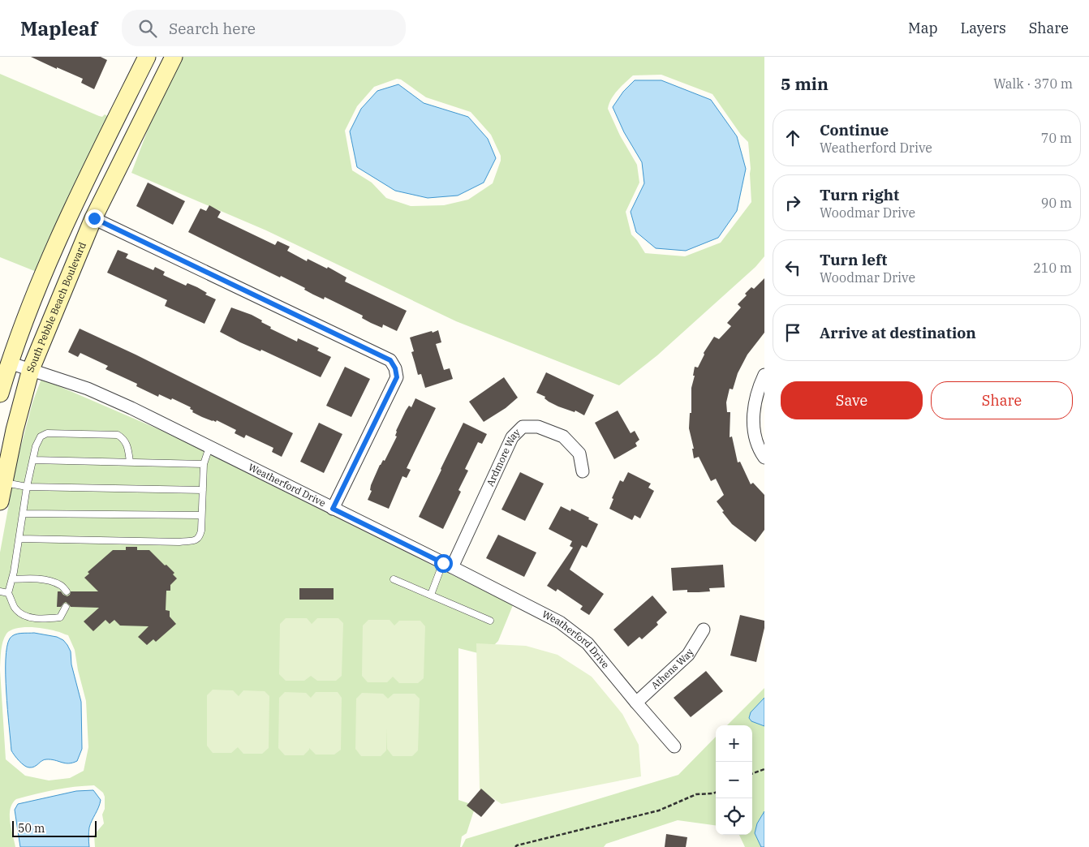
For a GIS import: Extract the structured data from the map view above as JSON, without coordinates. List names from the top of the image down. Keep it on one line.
{"streets":{"street":["South Pebble Beach Boulevard","Ardmore Way","Weatherford Drive","Athens Way"]},"crossings":[["South Pebble Beach Boulevard","Weatherford Drive"],["Ardmore Way","Weatherford Drive"],["Weatherford Drive","Athens Way"]],"scale_bar":"50 m","page":{"header":"Mapleaf","search":"Search here","nav":["Map","Layers","Share"],"heading":["5 min","Walk · 370 m"],"list":[["Continue","Weatherford Drive","70 m"],["Turn right","Woodmar Drive","90 m"],["Turn left","Woodmar Drive","210 m"],"Arrive at destination"],"buttons":["Save","Share"],"map_buttons":["+","−"],"scale":"50 m"}}
